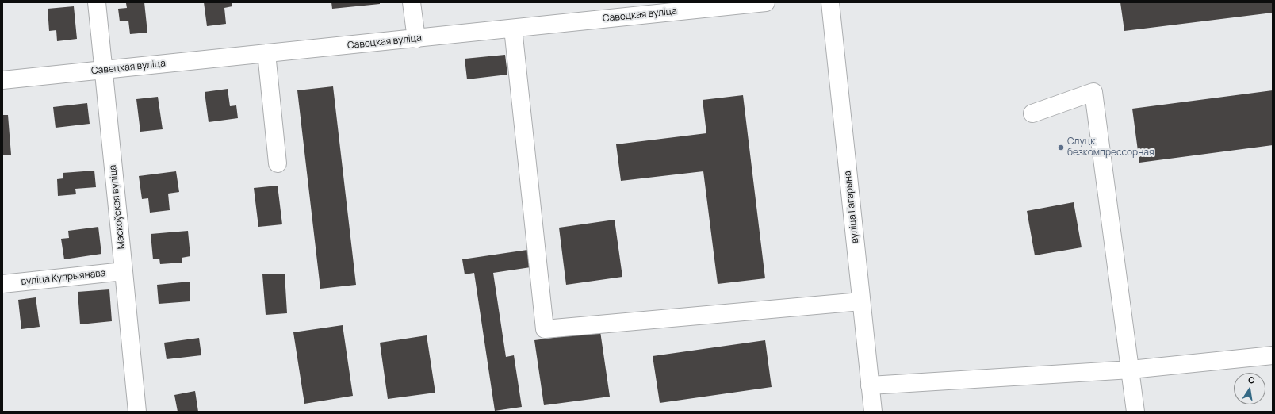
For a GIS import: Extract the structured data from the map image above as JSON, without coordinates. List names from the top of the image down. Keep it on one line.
{"streets":{"street":["Савецкая вуліца","Маскоўская вуліца","вуліца Гагарына","вуліца Купрыянава"]},"crossings":[["Савецкая вуліца","Маскоўская вуліца"],["Маскоўская вуліца","вуліца Купрыянава"]],"places":["Слуцк безкомпрессорная"],"north":"top"}
